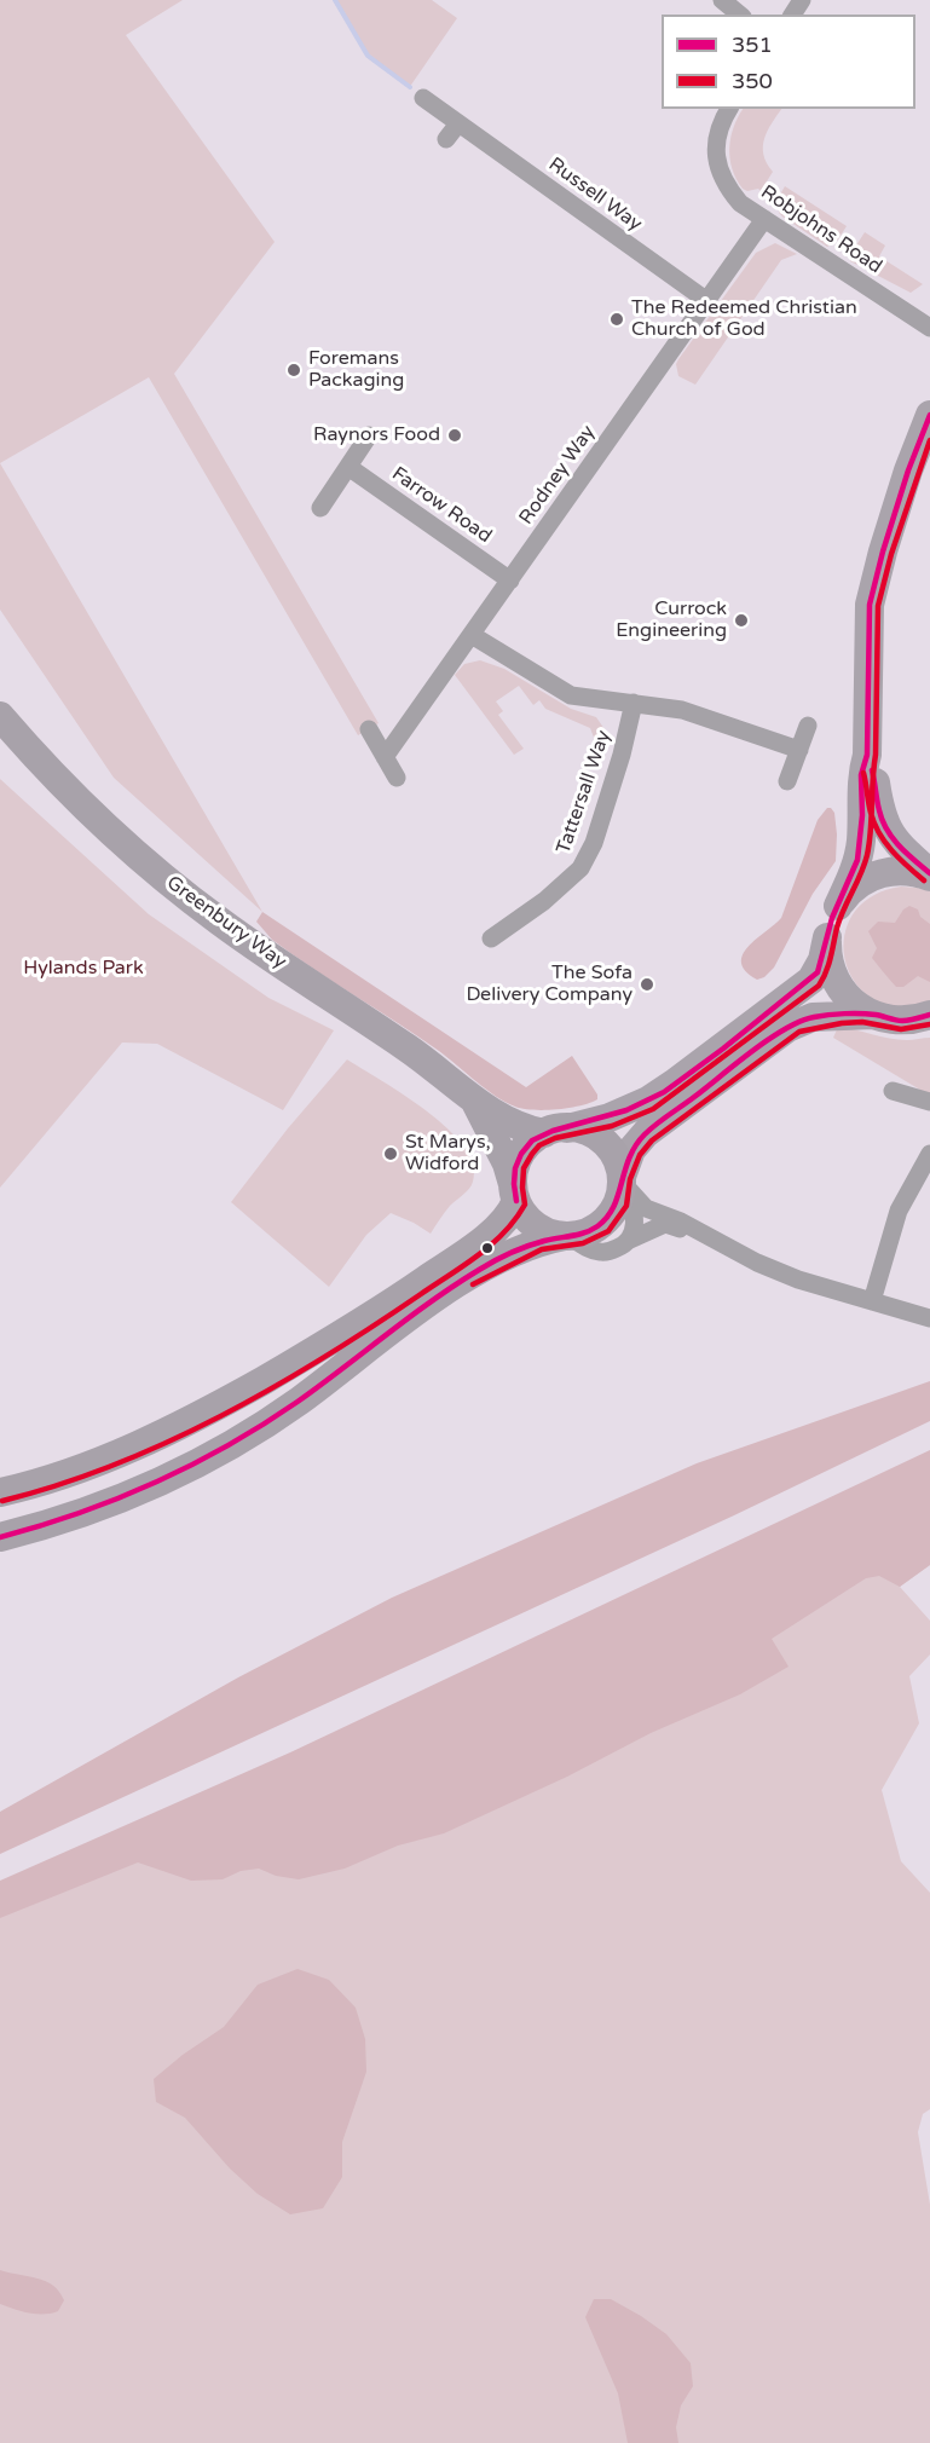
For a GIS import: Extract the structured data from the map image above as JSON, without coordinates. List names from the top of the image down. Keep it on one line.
{"streets":{"highway":["Greenbury Way"],"street":["Russell Way","Robjohns Road","Rodney Way","Farrow Road","Tattersall Way"]},"crossings":[["Russell Way","Rodney Way"],["Robjohns Road","Rodney Way"],["Rodney Way","Farrow Road"],["Rodney Way","Tattersall Way"]],"parks":["Hylands Park"],"places":["The Redeemed Christian Church of God","Foremans Packaging","Raynors Food","Currock Engineering","The Sofa Delivery Company","St Marys, Widford"],"lines":["transit line 351","transit line 350"],"legend":["351","350"]}
